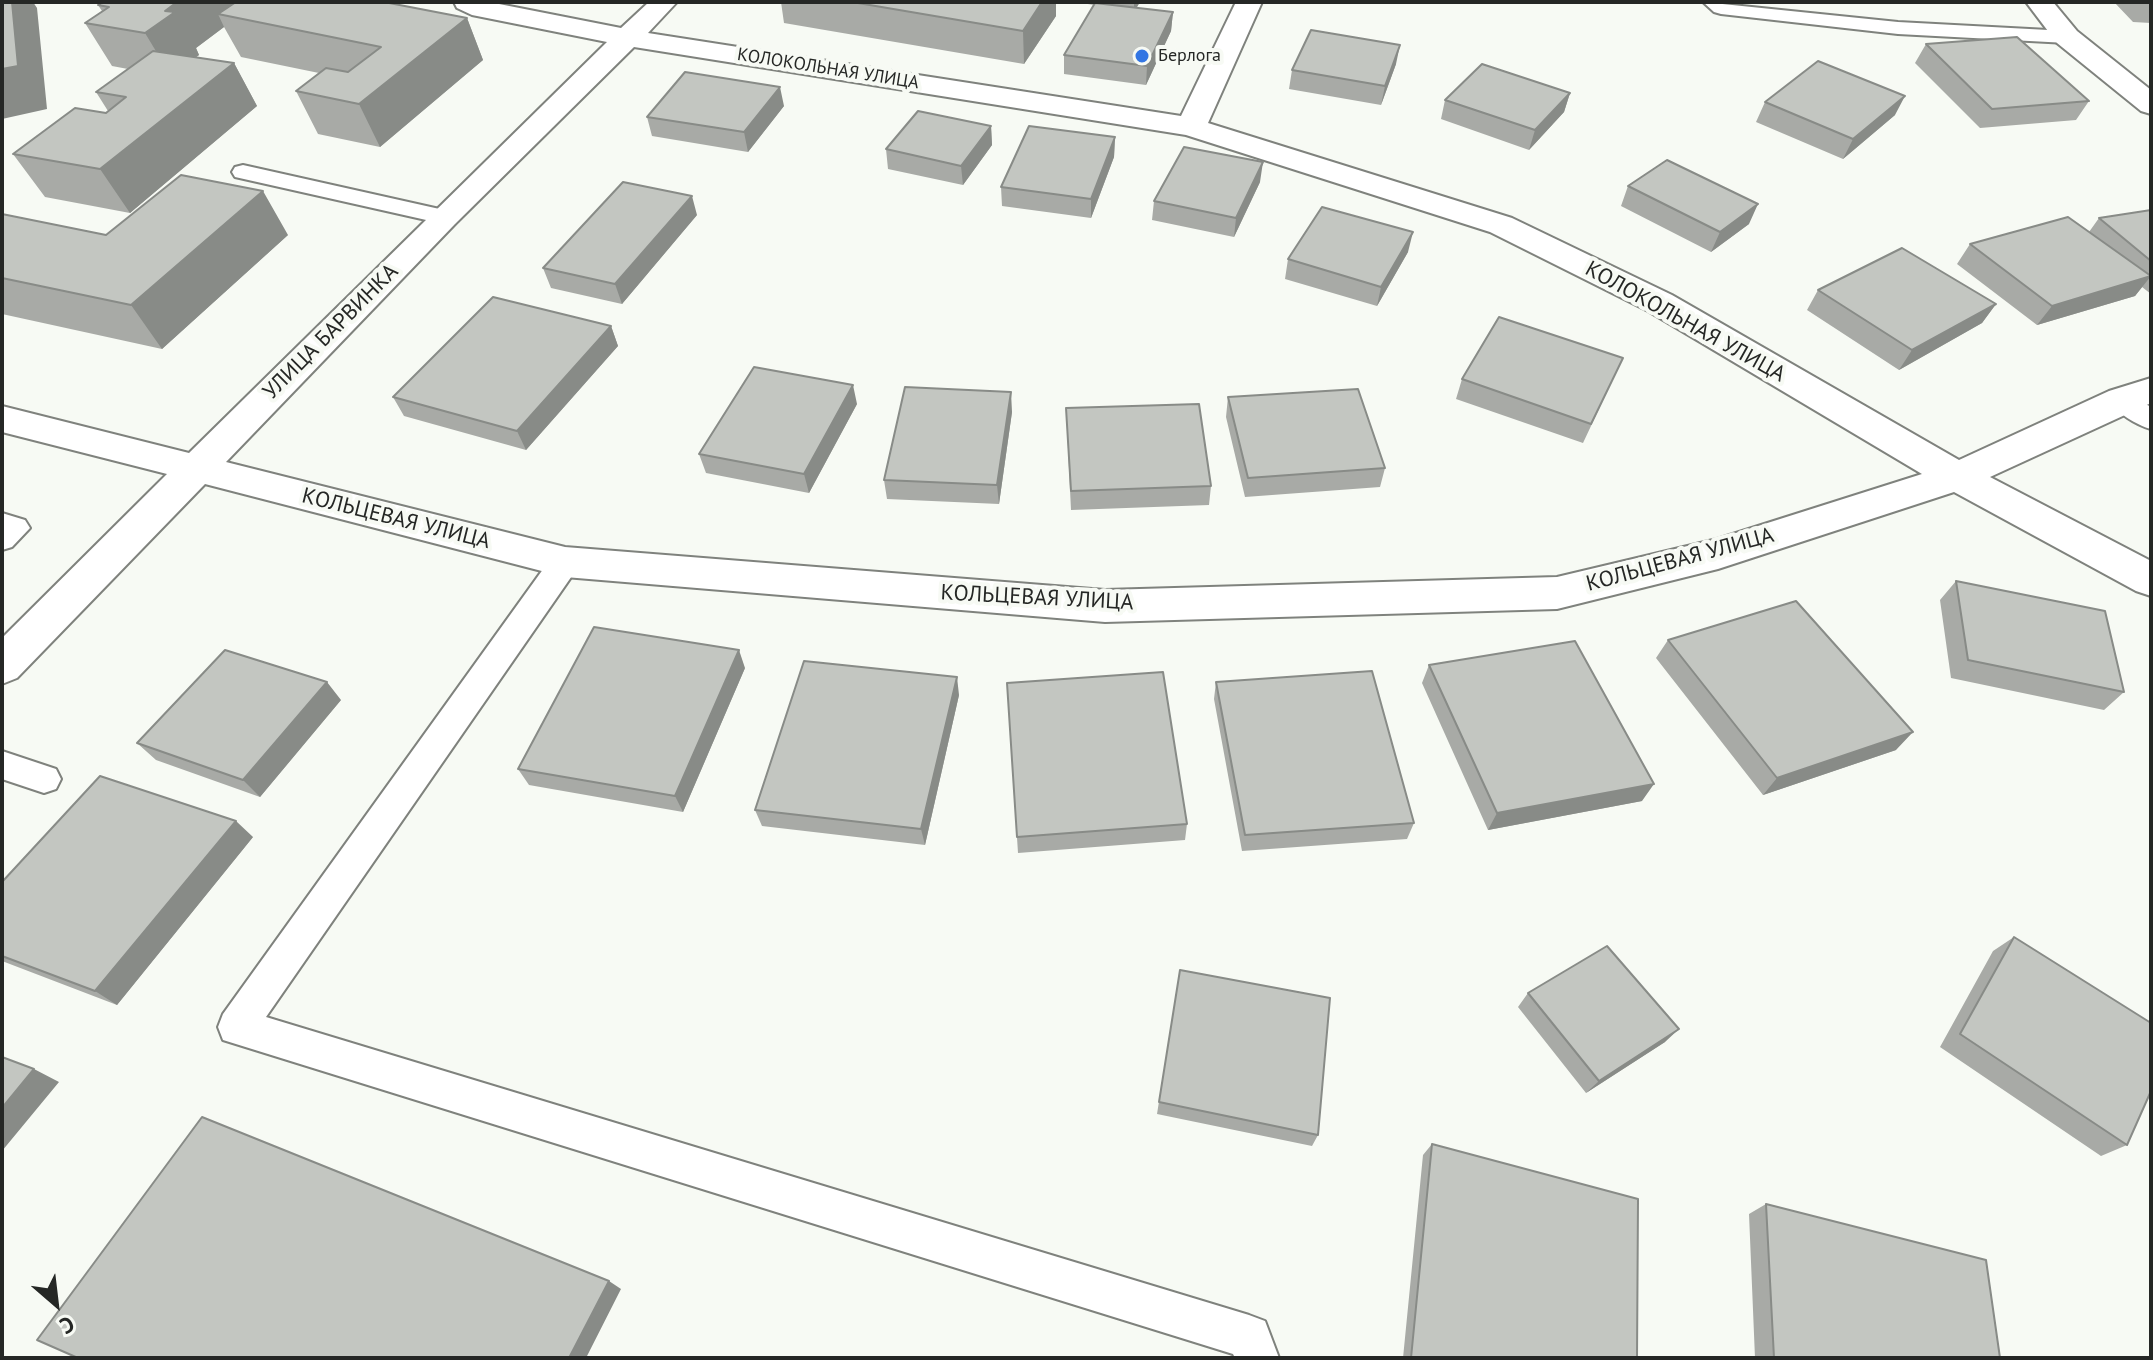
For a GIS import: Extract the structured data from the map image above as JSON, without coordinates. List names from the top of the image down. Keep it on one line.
{"streets":{"street":["КОЛОКОЛЬНАЯ УЛИЦА","УЛИЦА БАРВИНКА","КОЛЬЦЕВАЯ УЛИЦА"]},"crossings":[["КОЛОКОЛЬНАЯ УЛИЦА","УЛИЦА БАРВИНКА"],["КОЛОКОЛЬНАЯ УЛИЦА","КОЛЬЦЕВАЯ УЛИЦА"],["УЛИЦА БАРВИНКА","КОЛЬЦЕВАЯ УЛИЦА"]],"places":["Берлога"],"north":"bottom right"}
